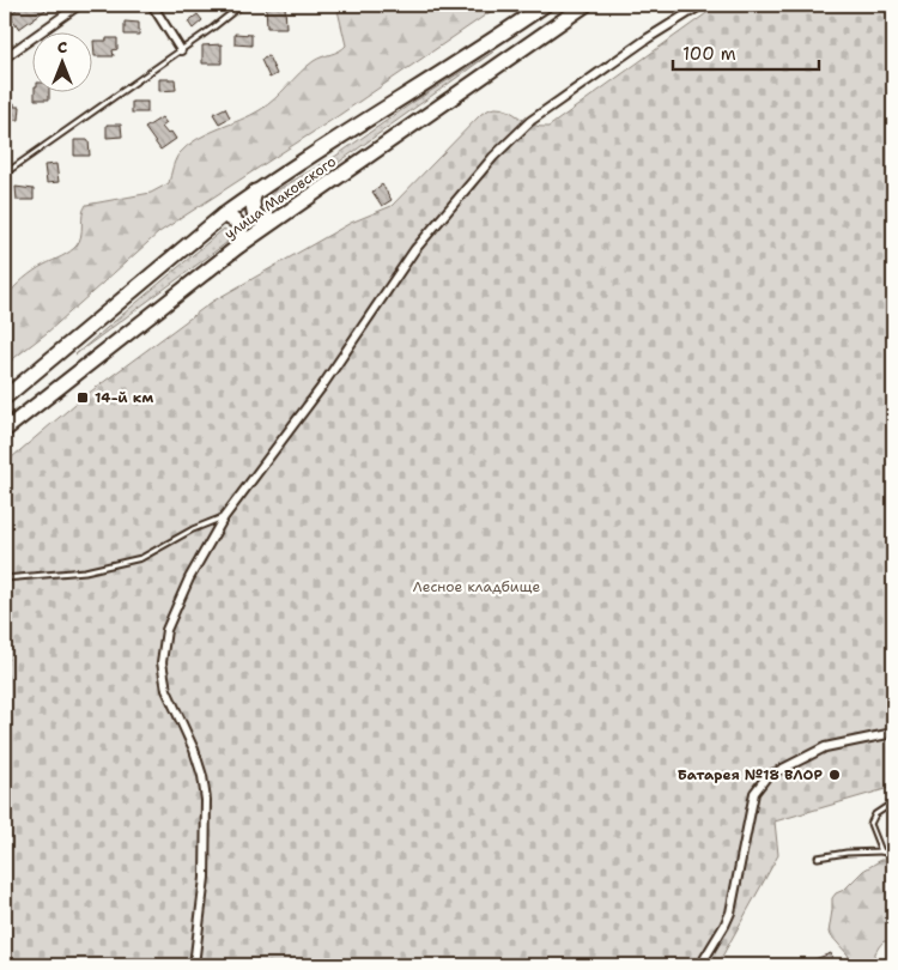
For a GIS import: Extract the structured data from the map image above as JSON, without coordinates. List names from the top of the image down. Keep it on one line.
{"streets":{"highway":["улица Маковского"]},"parks":["Лесное кладбище"],"places":{"transit":["14-й км"],"other":["Батарея №18 ВЛОР"]},"scale_bar":"100 m","north":"top"}
